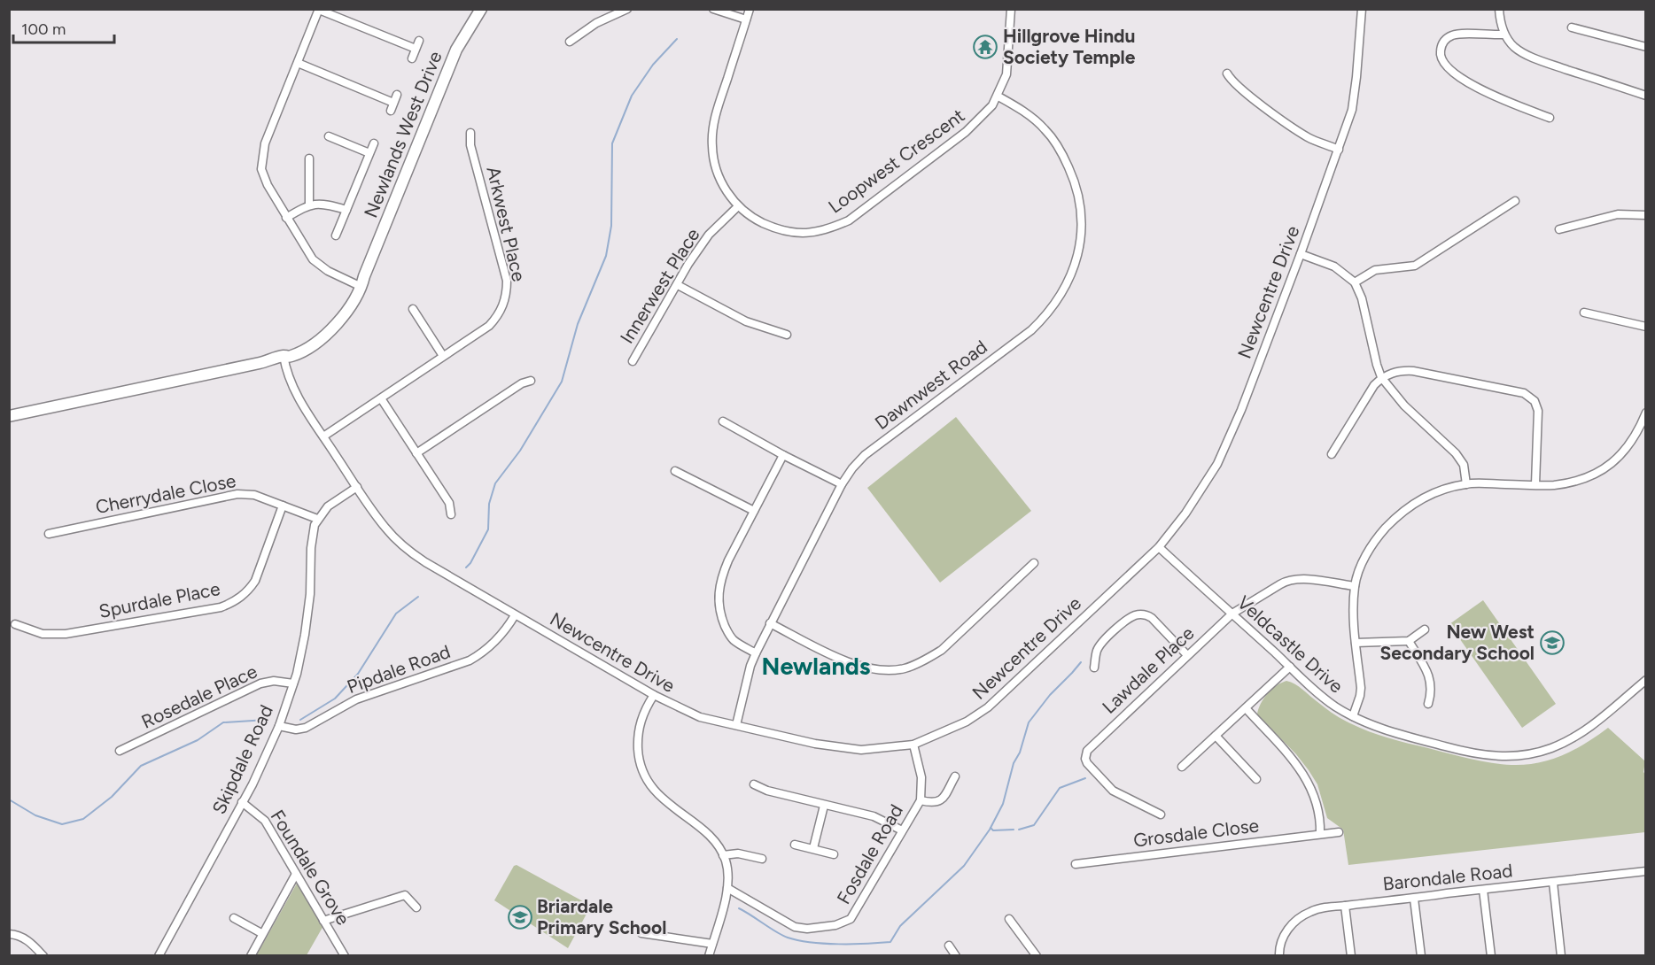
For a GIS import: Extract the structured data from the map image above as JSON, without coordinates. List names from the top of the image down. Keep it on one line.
{"streets":{"street":["Newlands West Drive","Loopwest Crescent","Arkwest Place","Innerwest Place","Newcentre Drive","Dawnwest Road","Cherrydale Close","Spurdale Place","Veldcastle Drive","Pipdale Road","Lawdale Place","Rosedale Place","Skipdale Road","Grosdale Close","Fosdale Road","Foundale Grove","Barondale Road"]},"crossings":[["Newlands West Drive","Newcentre Drive"],["Loopwest Crescent","Innerwest Place"],["Loopwest Crescent","Dawnwest Road"],["Arkwest Place","Newcentre Drive"],["Newcentre Drive","Dawnwest Road"],["Newcentre Drive","Veldcastle Drive"],["Newcentre Drive","Pipdale Road"],["Newcentre Drive","Fosdale Road"],["Cherrydale Close","Spurdale Place"],["Cherrydale Close","Skipdale Road"],["Veldcastle Drive","Lawdale Place"],["Pipdale Road","Skipdale Road"],["Rosedale Place","Skipdale Road"],["Skipdale Road","Foundale Grove"]],"districts":["Newlands"],"places":{"temple":["Hillgrove Hindu Society Temple"],"school or university":["New West Secondary School","Briardale Primary School"]},"scale_bar":"100 m"}
